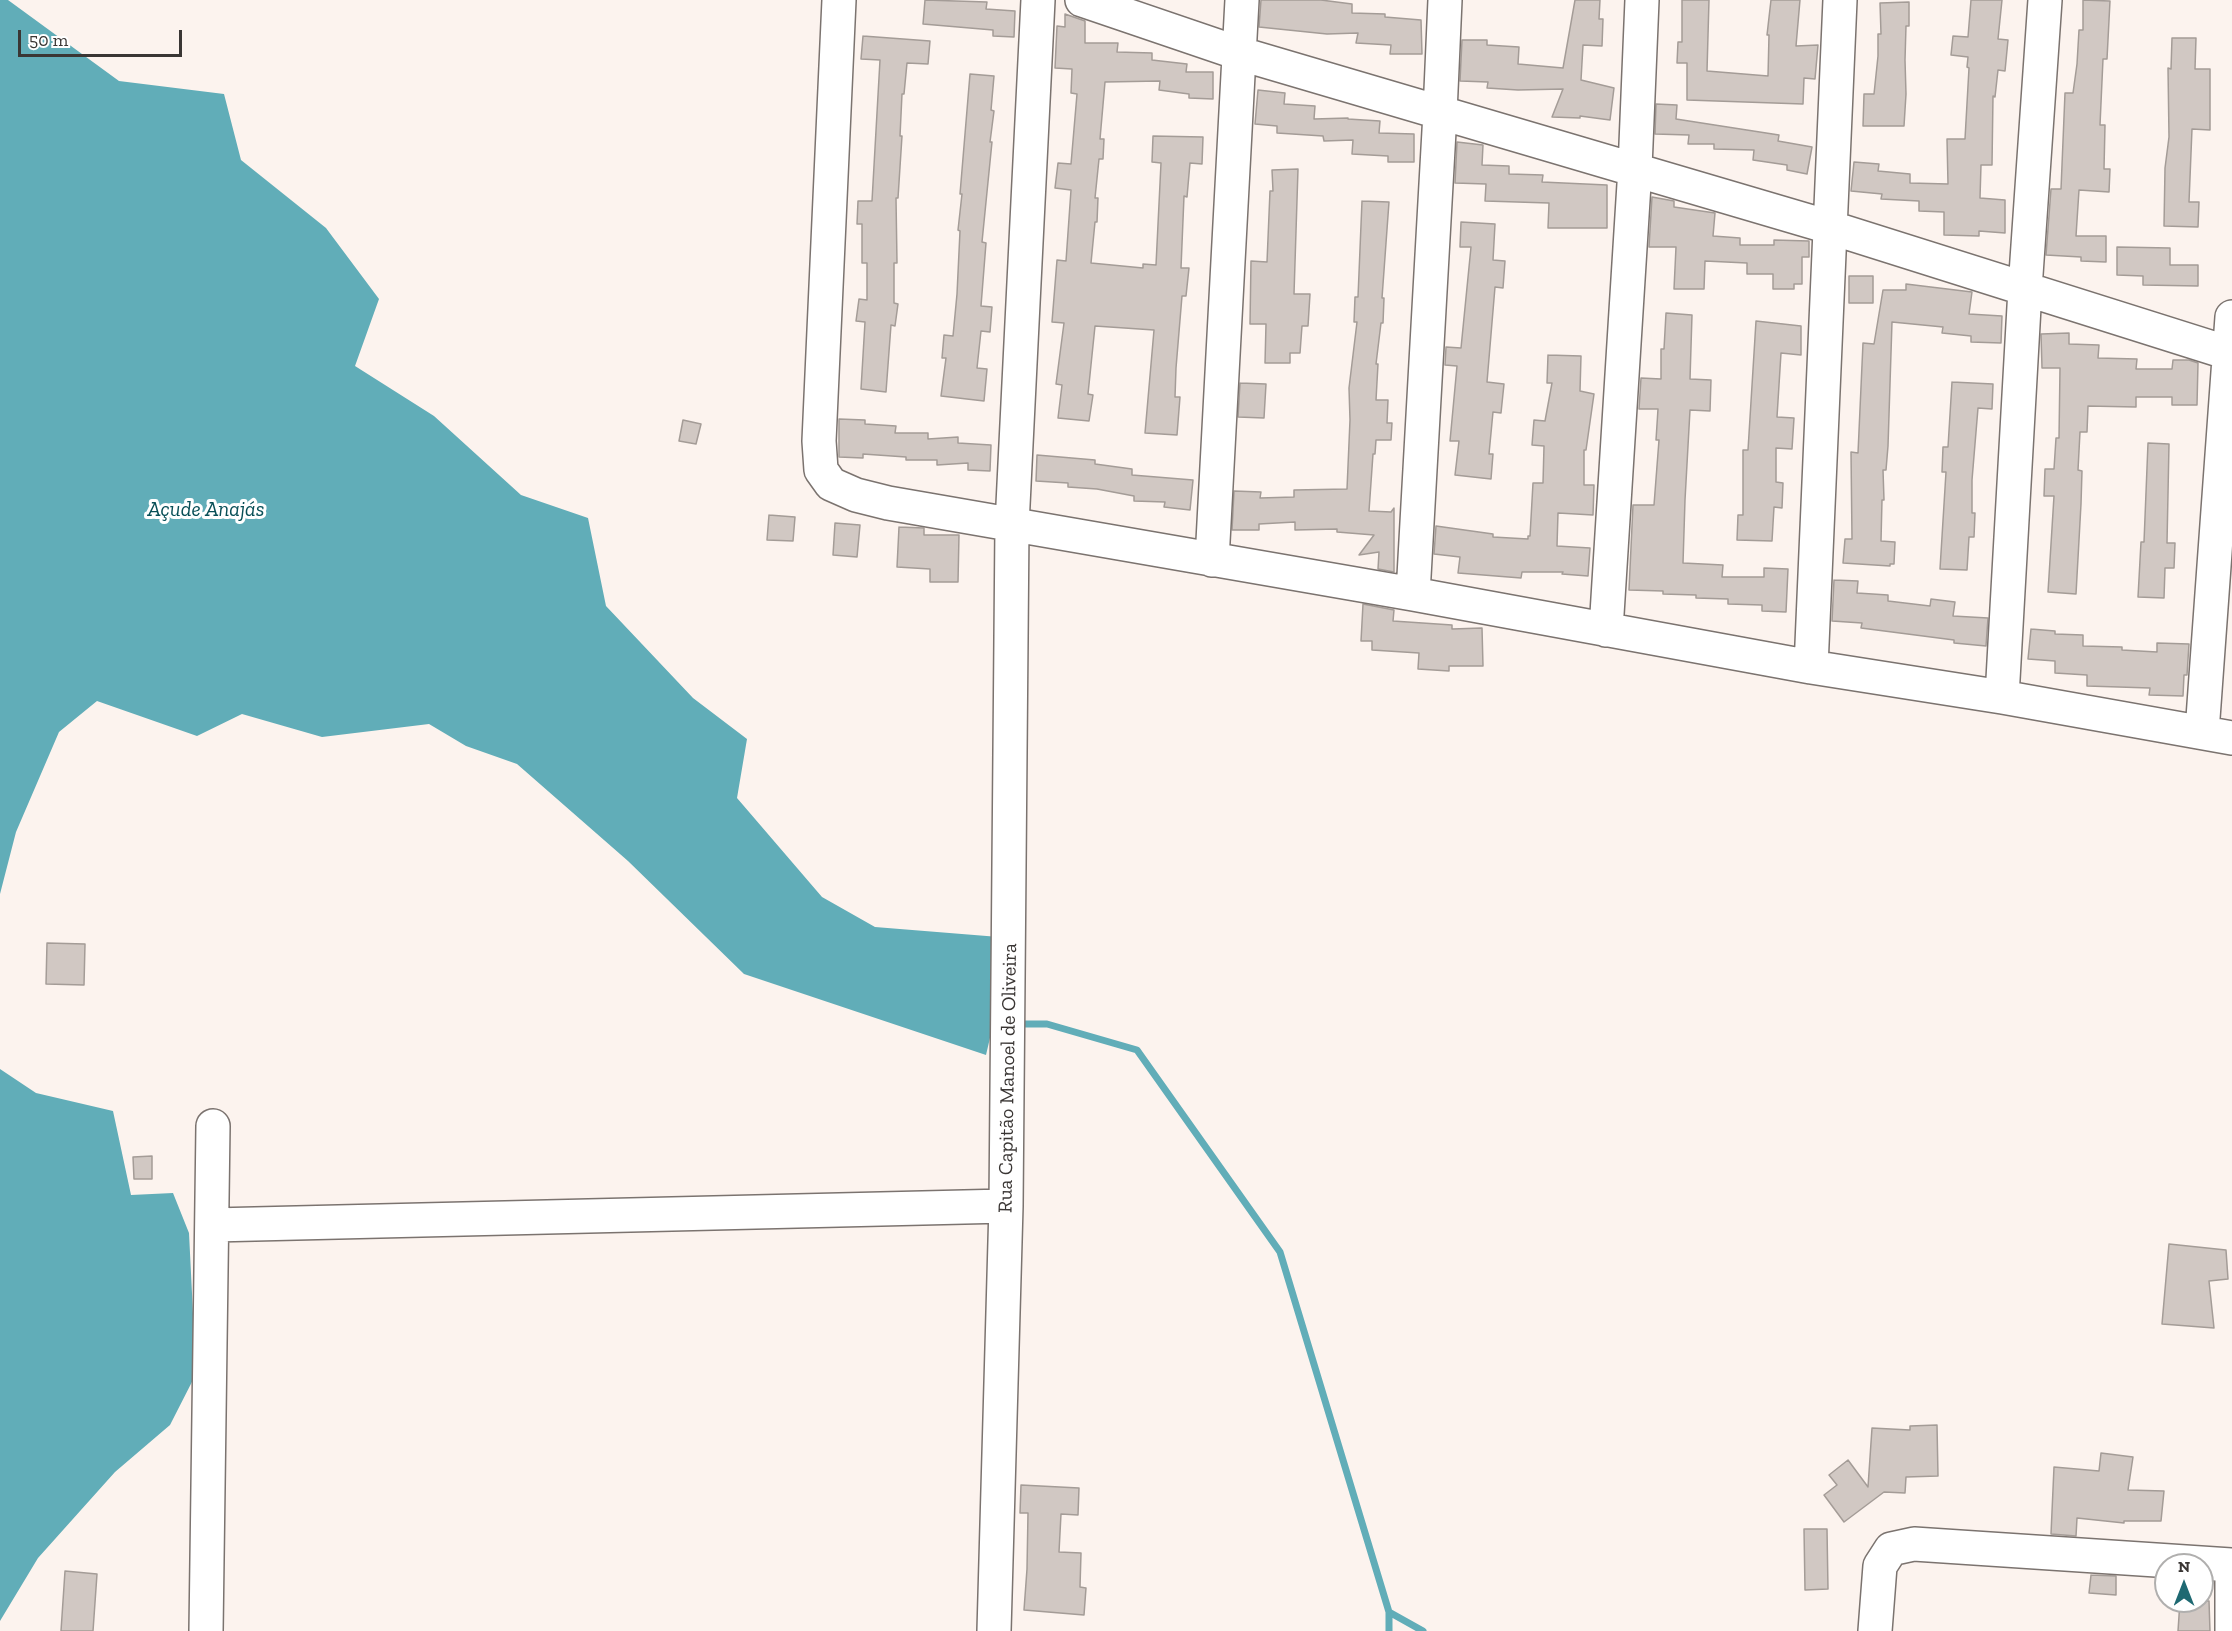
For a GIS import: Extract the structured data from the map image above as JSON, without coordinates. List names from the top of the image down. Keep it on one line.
{"streets":{"street":["Rua Capitão Manoel de Oliveira"]},"water":["Açude Anajás"],"scale_bar":"50 m","north":"top"}
